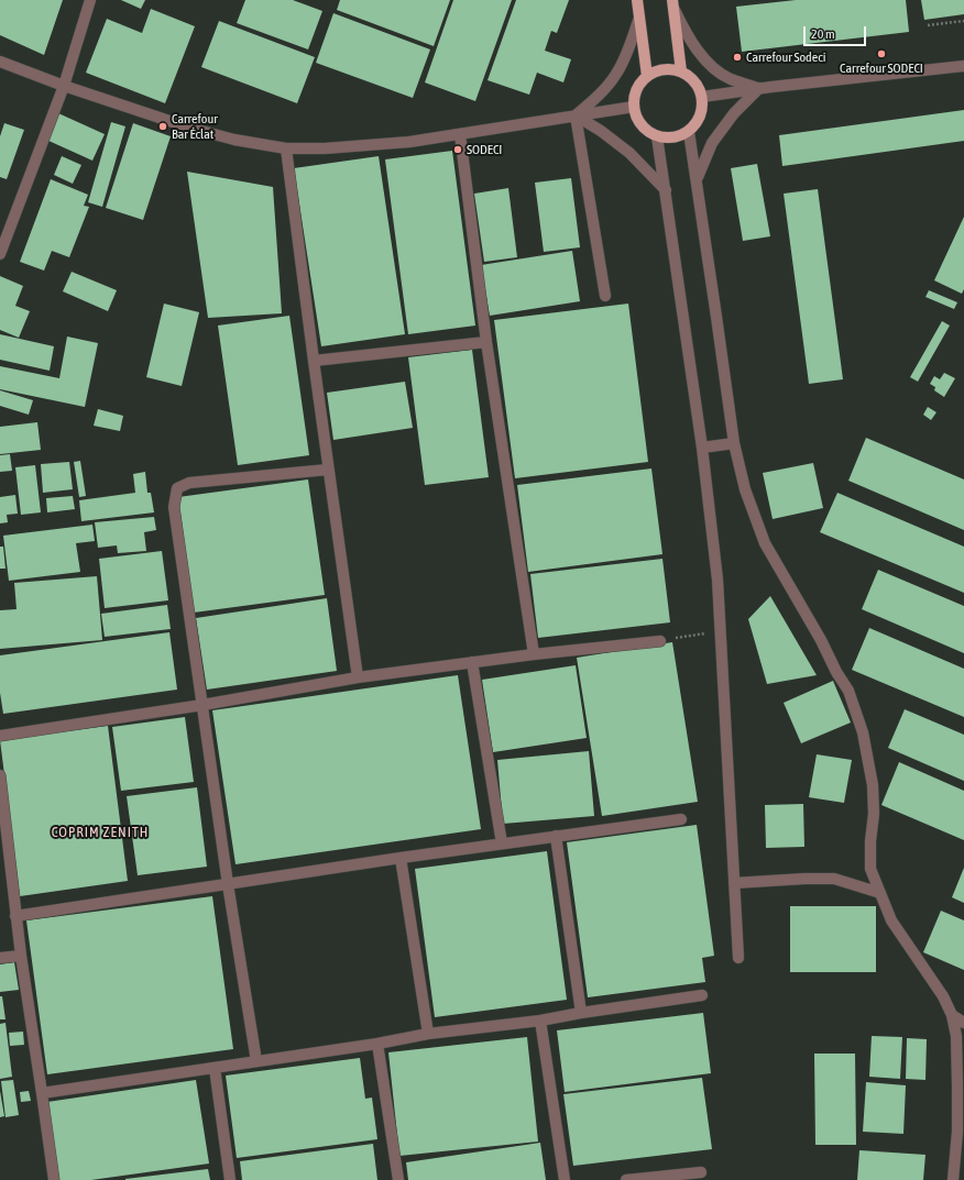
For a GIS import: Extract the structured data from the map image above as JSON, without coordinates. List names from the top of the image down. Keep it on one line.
{"districts":["COPRIM ZENITH"],"places":["Carrefour SODECI","Carrefour Sodeci","Carrefour Bar Éclat","SODECI"],"scale_bar":"20 m"}
